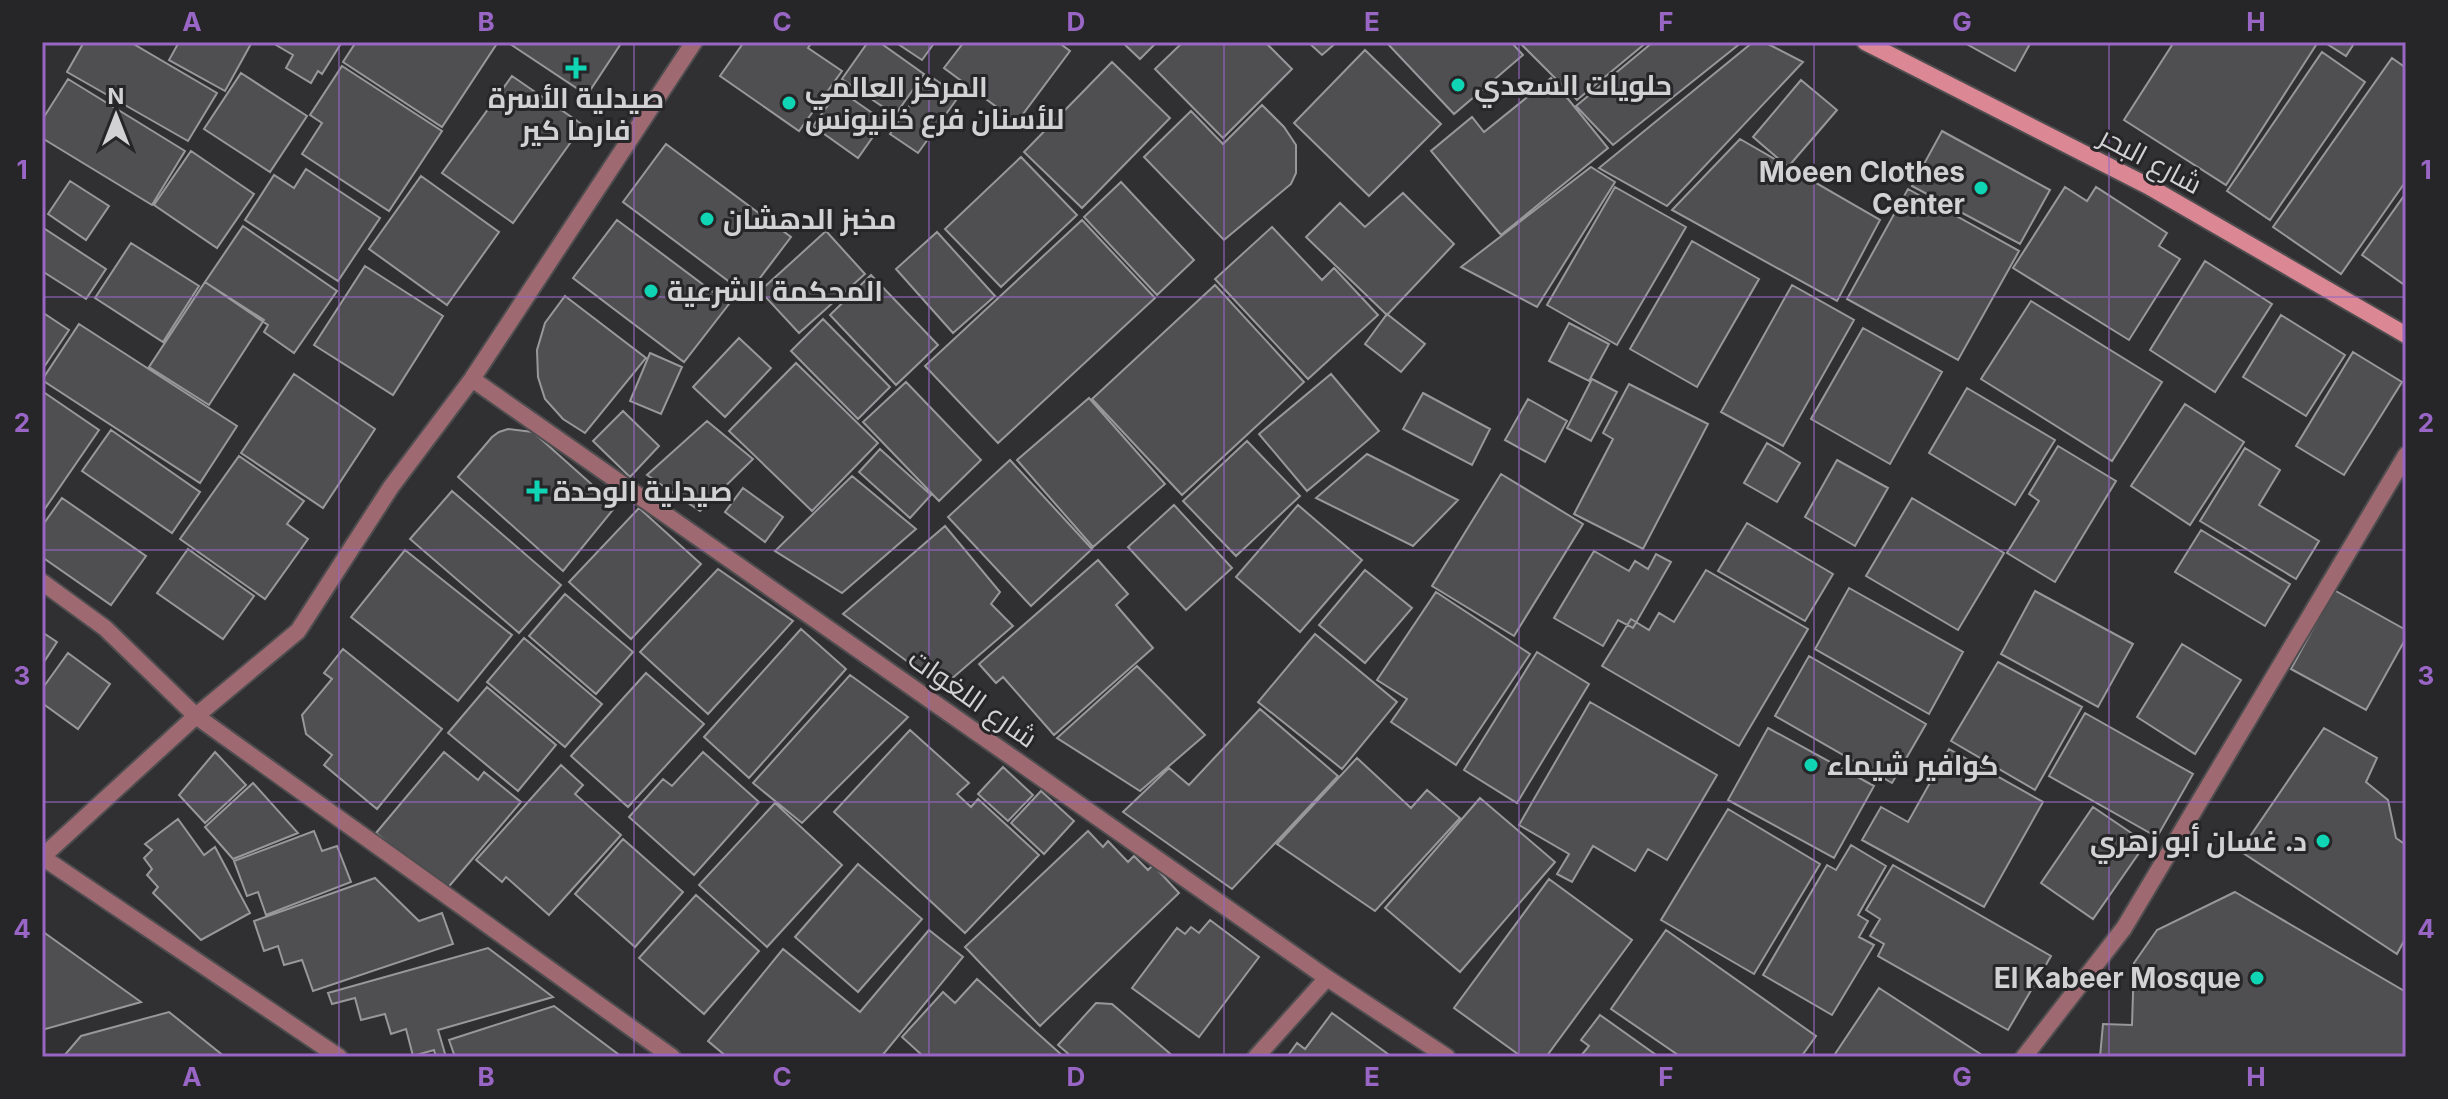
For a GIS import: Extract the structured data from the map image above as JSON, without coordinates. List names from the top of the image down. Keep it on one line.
{"streets":{"main road":["شارع البحر"],"street":["شارع اللغوات"]},"places":{"health":["صيدلية الأسرة فارما كير","صيدلية الوحدة"],"other":["حلويات السعدي","المركز العالمي للأسنان فرع خانيونس","Moeen Clothes Center","مخبز الدهشان","المحكمة الشرعية","كوافير شيماء","د. غسان أبو زهري","El Kabeer Mosque"]},"north":"top","grid":{"columns":["A","B","C","D","E","F","G","H"],"rows":["1","2","3","4"]}}
